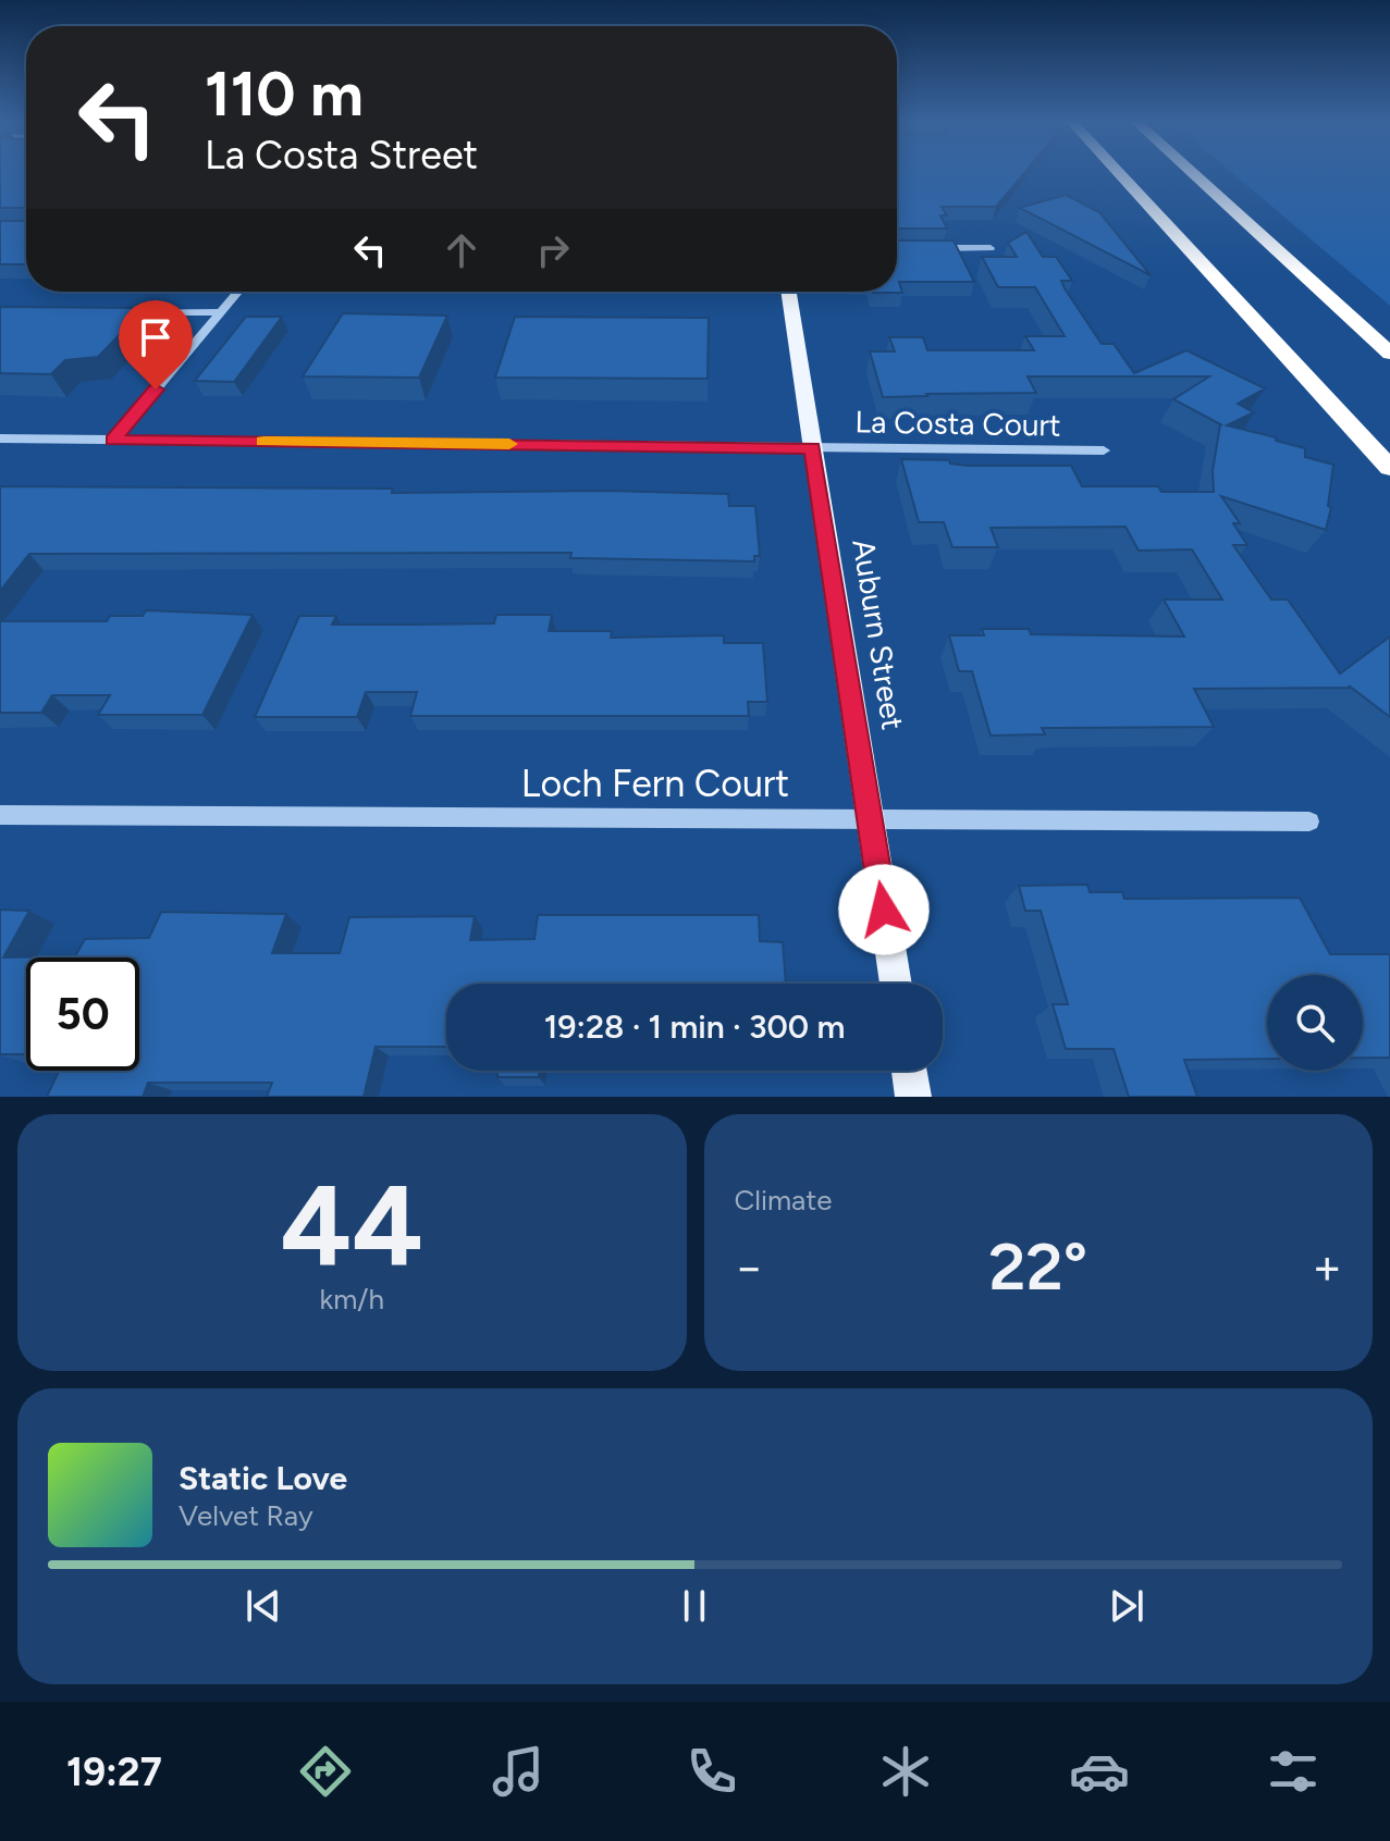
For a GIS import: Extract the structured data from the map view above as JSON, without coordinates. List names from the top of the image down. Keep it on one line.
{"streets":{"main road":["Auburn Street"],"street":["La Costa Court","Loch Fern Court"]},"crossings":[["La Costa Court","Auburn Street"],["Auburn Street","Loch Fern Court"]],"page":{"turn":["110 m","La Costa Street"],"limit":"50","trip":"19:28 · 1 min · 300 m","tile":[["44","km/h"],"Climate"],"heat":["−","22°","+"],"song":["Static Love","Velvet Ray"],"tabs":"19:27"}}
